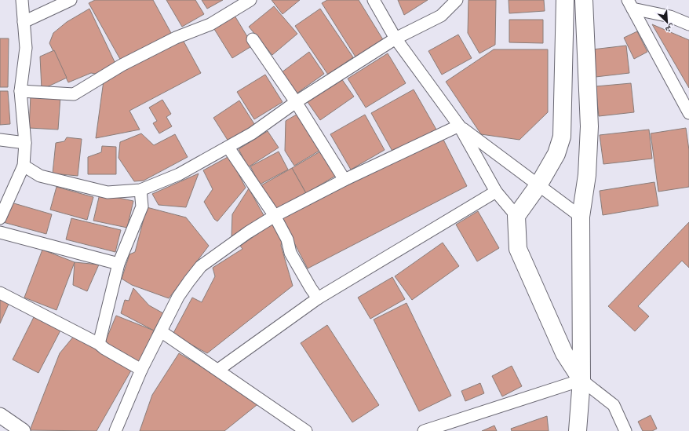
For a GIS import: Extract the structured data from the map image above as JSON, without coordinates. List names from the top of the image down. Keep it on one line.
{"north":"bottom right"}
